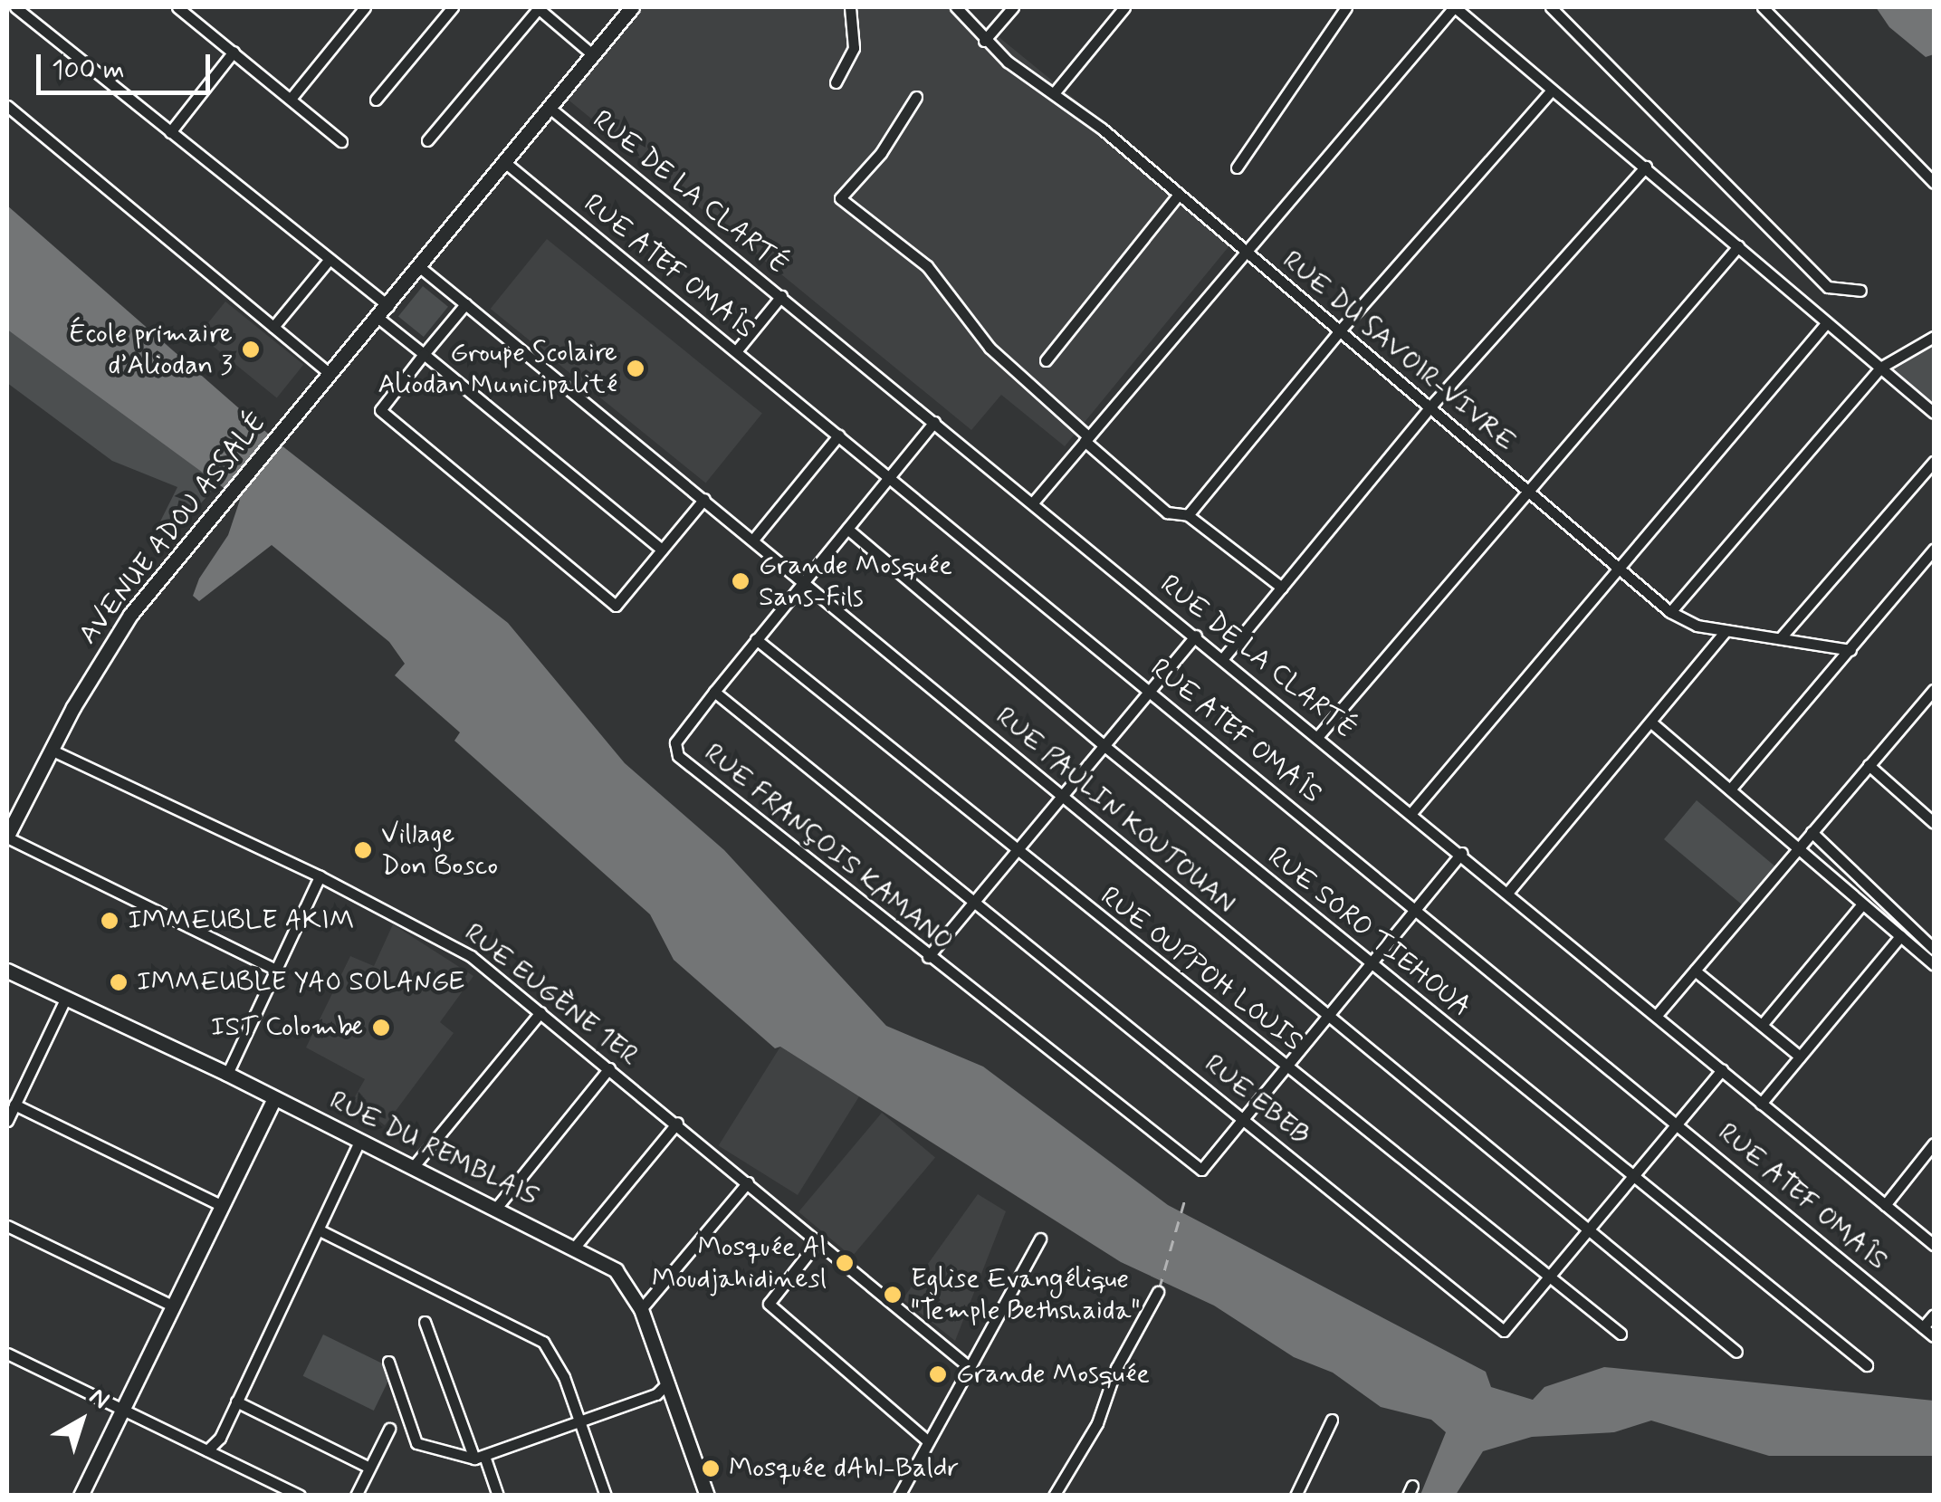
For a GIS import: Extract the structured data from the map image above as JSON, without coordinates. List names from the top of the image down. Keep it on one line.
{"streets":{"street":["RUE DE LA CLARTÉ","RUE ATEF OMAÎS","RUE DU SAVOIR-VIVRE","AVENUE ADOU ASSALÉ","RUE PAULIN KOUTOUAN","RUE FRANÇOIS KAMANO","RUE SORO TIEHOUA","RUE OUPPOH LOUIS","RUE EUGÈNE 1ER","RUE EBEB","RUE DU REMBLAIS"]},"crossings":[["RUE DE LA CLARTÉ","AVENUE ADOU ASSALÉ"],["RUE DE LA CLARTÉ","RUE FRANÇOIS KAMANO"],["RUE DE LA CLARTÉ","RUE EBEB"],["RUE ATEF OMAÎS","AVENUE ADOU ASSALÉ"],["RUE ATEF OMAÎS","RUE FRANÇOIS KAMANO"],["RUE ATEF OMAÎS","RUE EBEB"],["AVENUE ADOU ASSALÉ","RUE PAULIN KOUTOUAN"],["AVENUE ADOU ASSALÉ","RUE EUGÈNE 1ER"],["RUE PAULIN KOUTOUAN","RUE FRANÇOIS KAMANO"],["RUE PAULIN KOUTOUAN","RUE EBEB"],["RUE FRANÇOIS KAMANO","RUE SORO TIEHOUA"],["RUE FRANÇOIS KAMANO","RUE OUPPOH LOUIS"],["RUE FRANÇOIS KAMANO","RUE EBEB"],["RUE SORO TIEHOUA","RUE EBEB"],["RUE OUPPOH LOUIS","RUE EBEB"]],"places":["École primaire d’Aliodan 3","Groupe Scolaire Aliodan Municipalité","Grande Mosquée Sans-Fils","Village Don Bosco","IMMEUBLE AKIM","IMMEUBLE YAO SOLANGE","IST Colombe","Mosquée Al Moudjahidinesl","Eglise Evangélique \"Temple Bethshaida\"","Grande Mosquée","Mosquée dAhl-Baldr"],"scale_bar":"100 m","north":"top right"}
